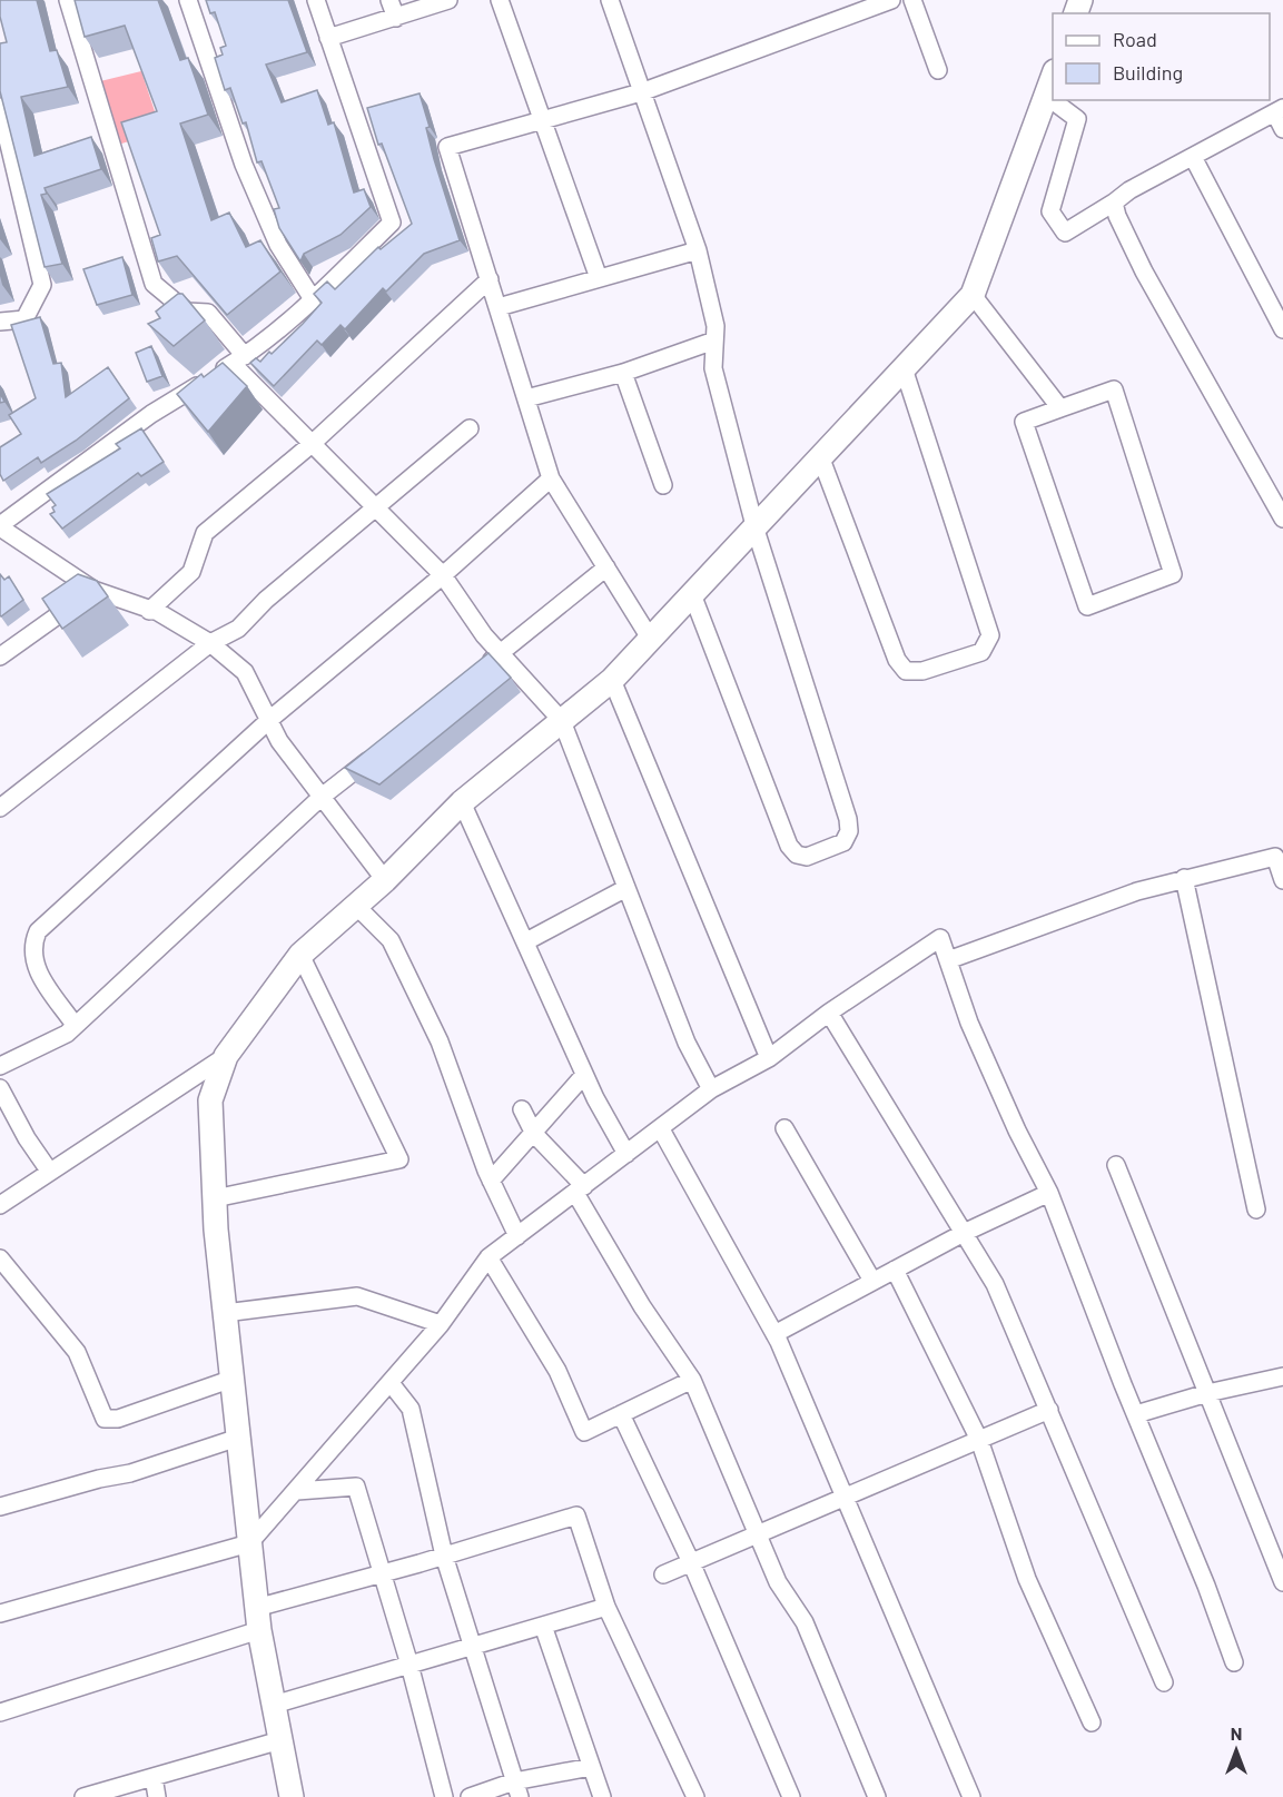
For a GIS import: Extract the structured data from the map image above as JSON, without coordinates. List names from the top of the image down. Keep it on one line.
{"legend":["Road","Building"],"north":"top"}
